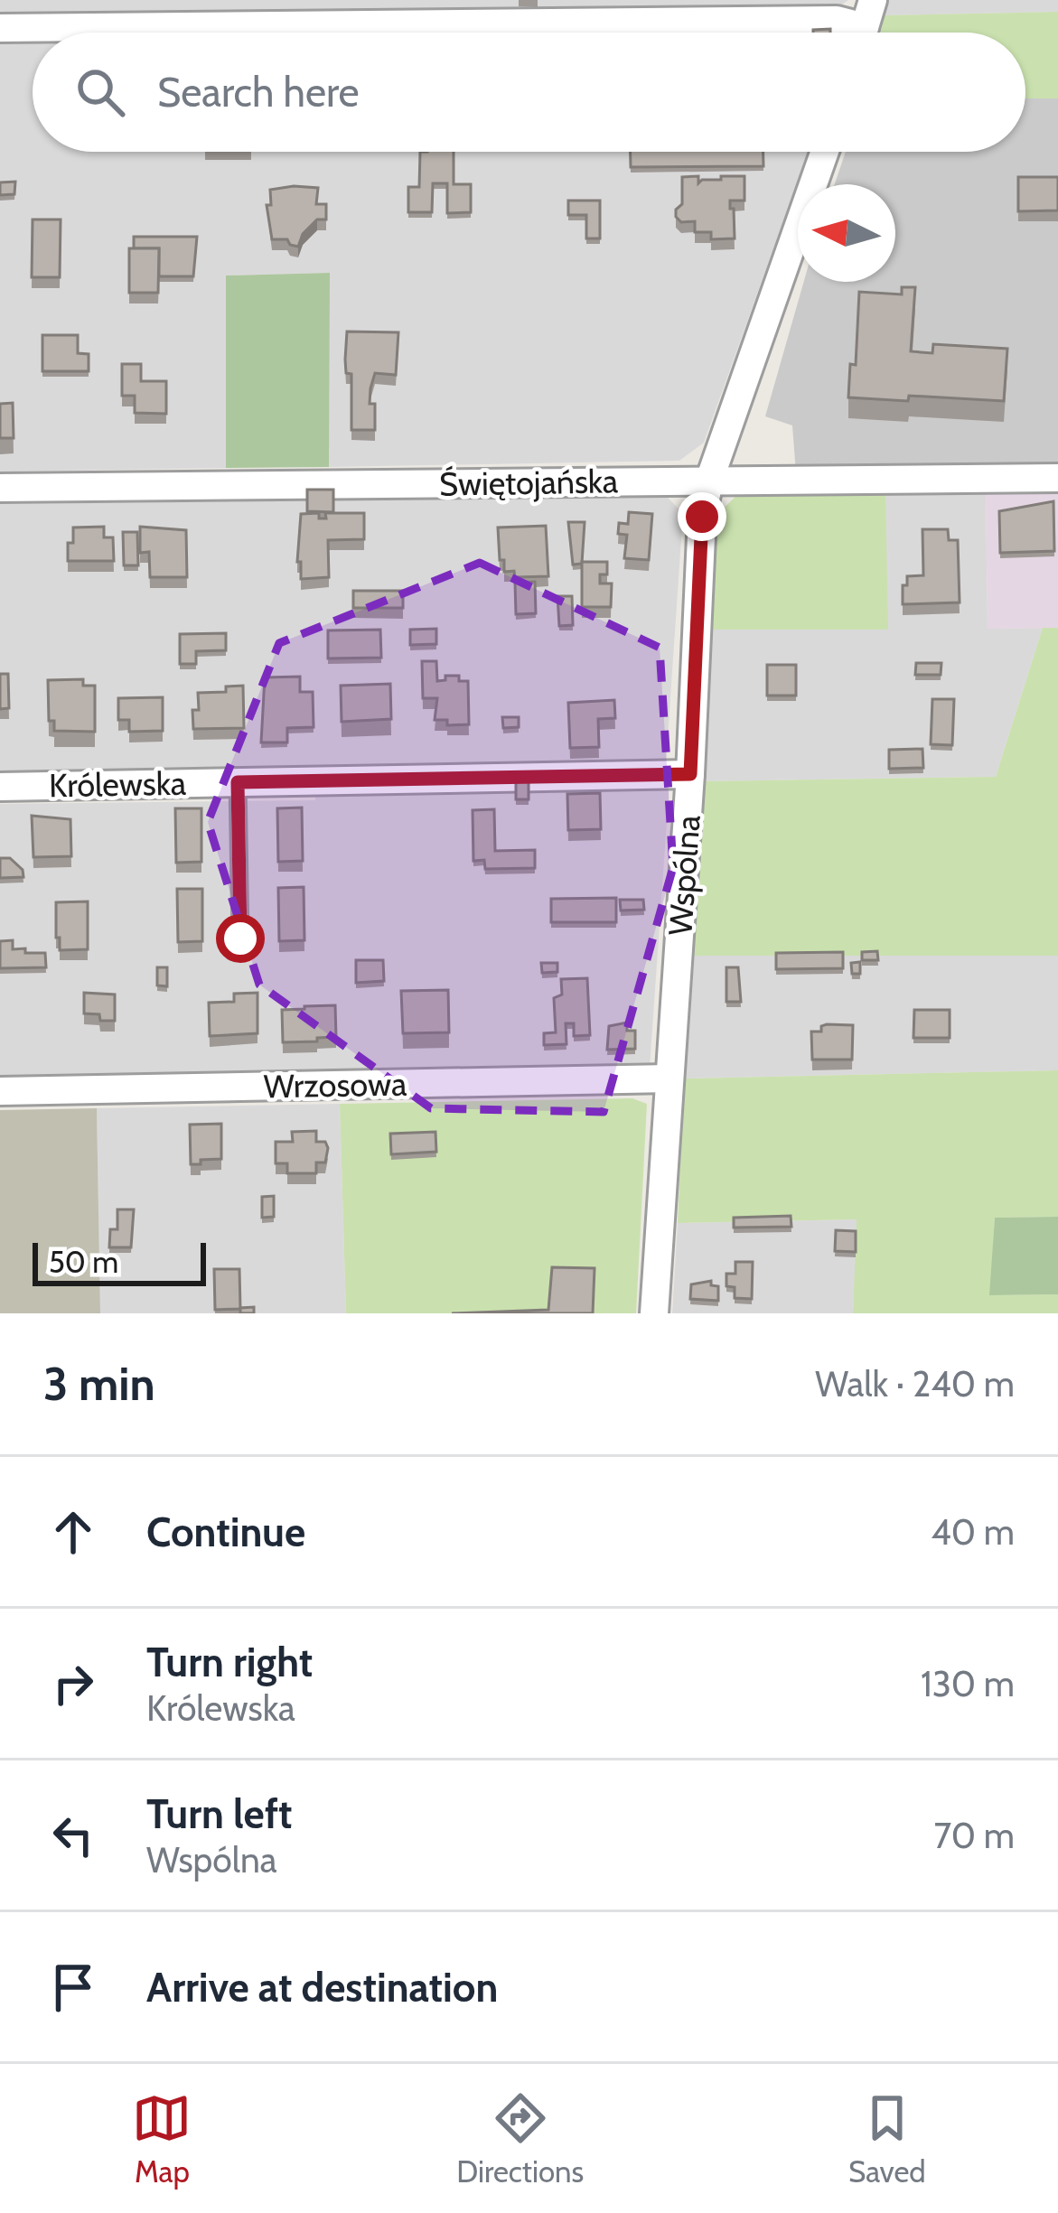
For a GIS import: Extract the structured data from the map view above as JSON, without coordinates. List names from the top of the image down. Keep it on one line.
{"streets":{"street":["Świętojańska","Królewska","Wspólna","Wrzosowa"]},"crossings":[["Świętojańska","Wspólna"],["Królewska","Wspólna"],["Wspólna","Wrzosowa"]],"scale_bar":"50 m","north":"left","page":{"search":"Search here","scale":"50 m","heading":["3 min","Walk · 240 m"],"list":[["Continue","40 m"],["Turn right","Królewska","130 m"],["Turn left","Wspólna","70 m"],"Arrive at destination"],"nav":["Map","Directions","Saved"]}}
